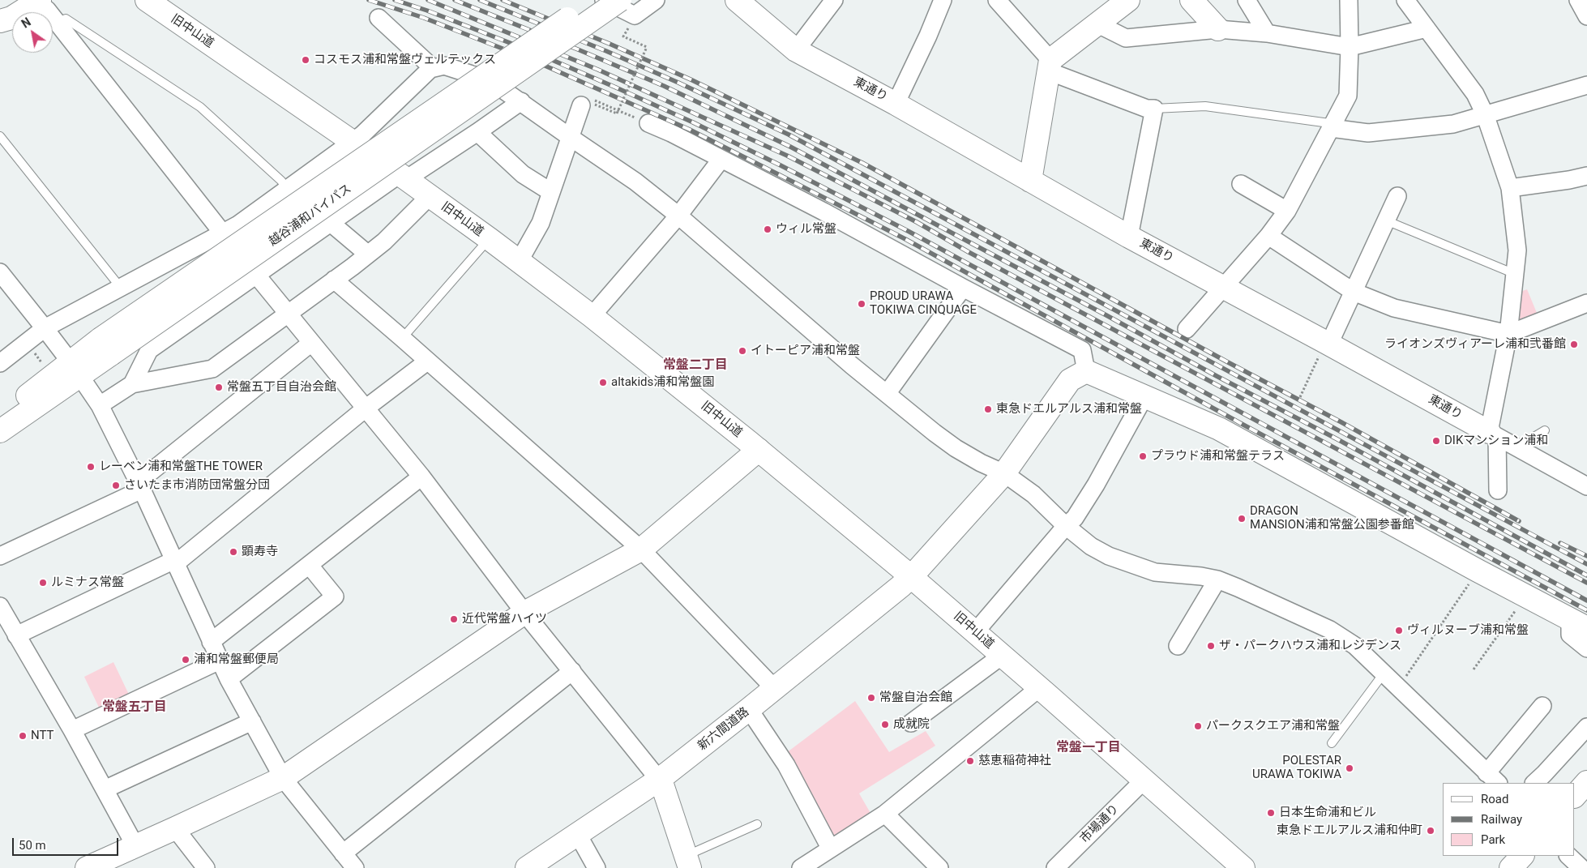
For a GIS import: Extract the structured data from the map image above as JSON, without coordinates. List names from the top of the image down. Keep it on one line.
{"streets":{"main road":["旧中山道","東通り","越谷浦和バイパス","新六間道路"],"street":["市場通り"]},"crossings":[["旧中山道","新六間道路"],["旧中山道","市場通り"]],"districts":["常盤二丁目","常盤五丁目","常盤一丁目"],"places":["コスモス浦和常盤ヴェルテックス","ウィル常盤","PROUD URAWA TOKIWA CINQUAGE","ライオンズヴィアーレ浦和弐番館","イトーピア浦和常盤","altakids浦和常盤園","常盤五丁目自治会館","東急ドエルアルス浦和常盤","DIKマンション浦和","プラウド浦和常盤テラス","レーベン浦和常盤THE TOWER","さいたま市消防団常盤分団","DRAGON MANSION浦和常盤公園参番館","顕寿寺","ルミナス常盤","近代常盤ハイツ","ヴィルヌーブ浦和常盤","ザ・パークハウス浦和レジデンス","浦和常盤郵便局","常盤自治会館","成就院","パークスクエア浦和常盤","NTT","慈恵稲荷神社","POLESTAR URAWA TOKIWA","日本生命浦和ビル","東急ドエルアルス浦和仲町"],"legend":["Road","Railway","Park"],"scale_bar":"50 m","north":"top left"}
